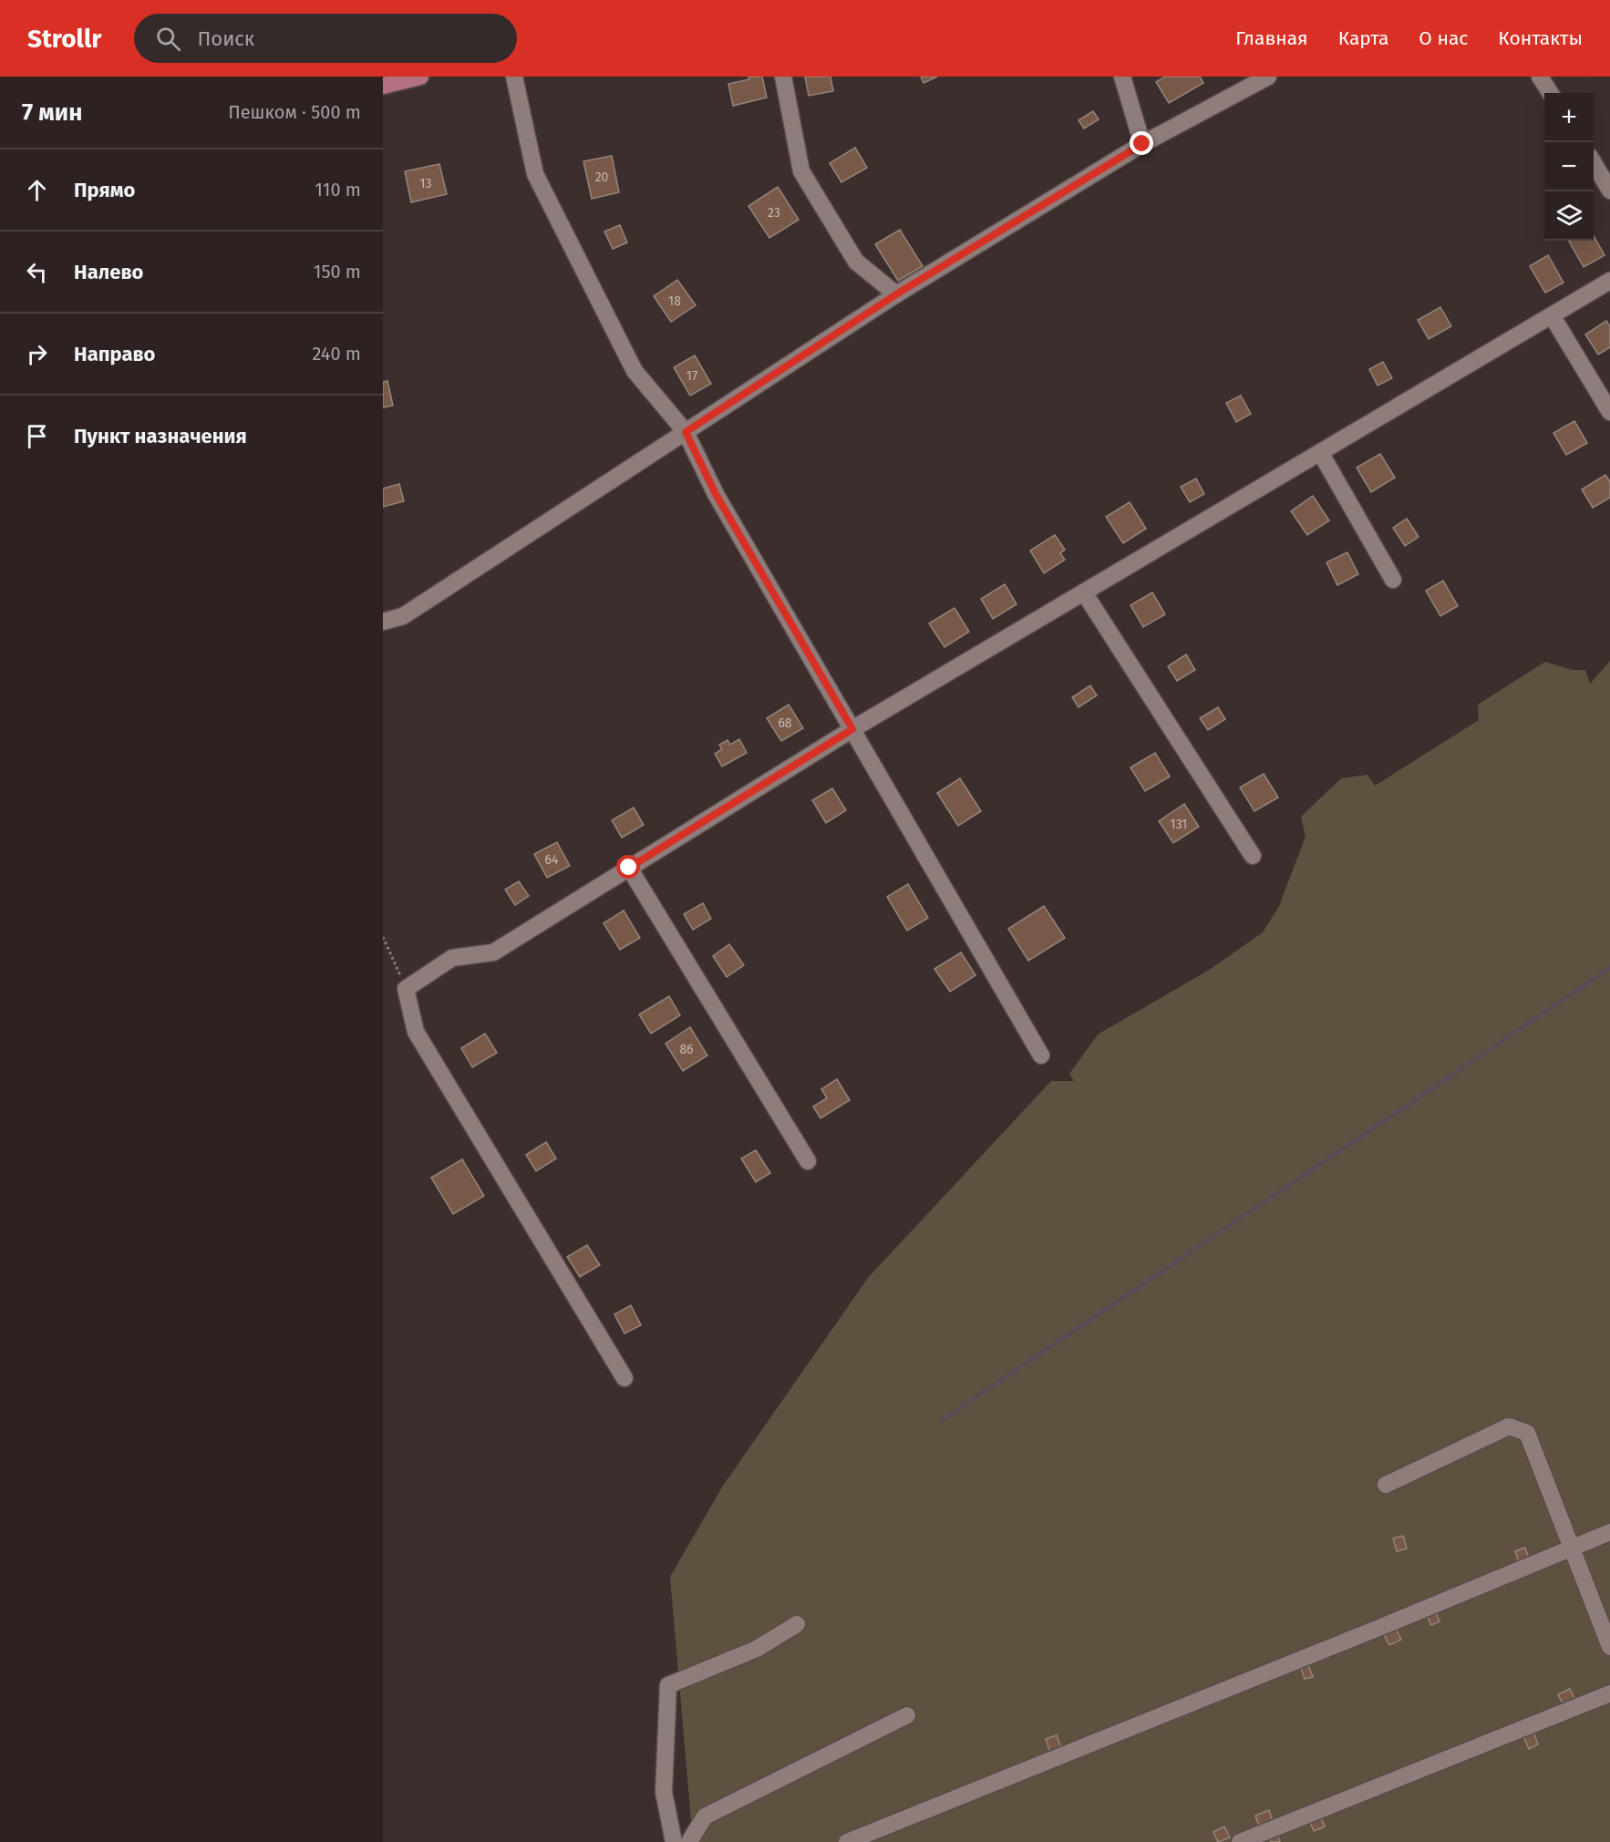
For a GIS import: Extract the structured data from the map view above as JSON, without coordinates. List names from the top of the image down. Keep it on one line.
{"house_numbers":["20","13","23","18","17","68","131","64","86"],"page":{"header":"Strollr","search":"Поиск","nav":["Главная","Карта","О нас","Контакты"],"heading":["7 мин","Пешком · 500 m"],"map_buttons":["+","−"],"list":[["Прямо","110 m"],["Налево","150 m"],["Направо","240 m"],"Пункт назначения"]}}
